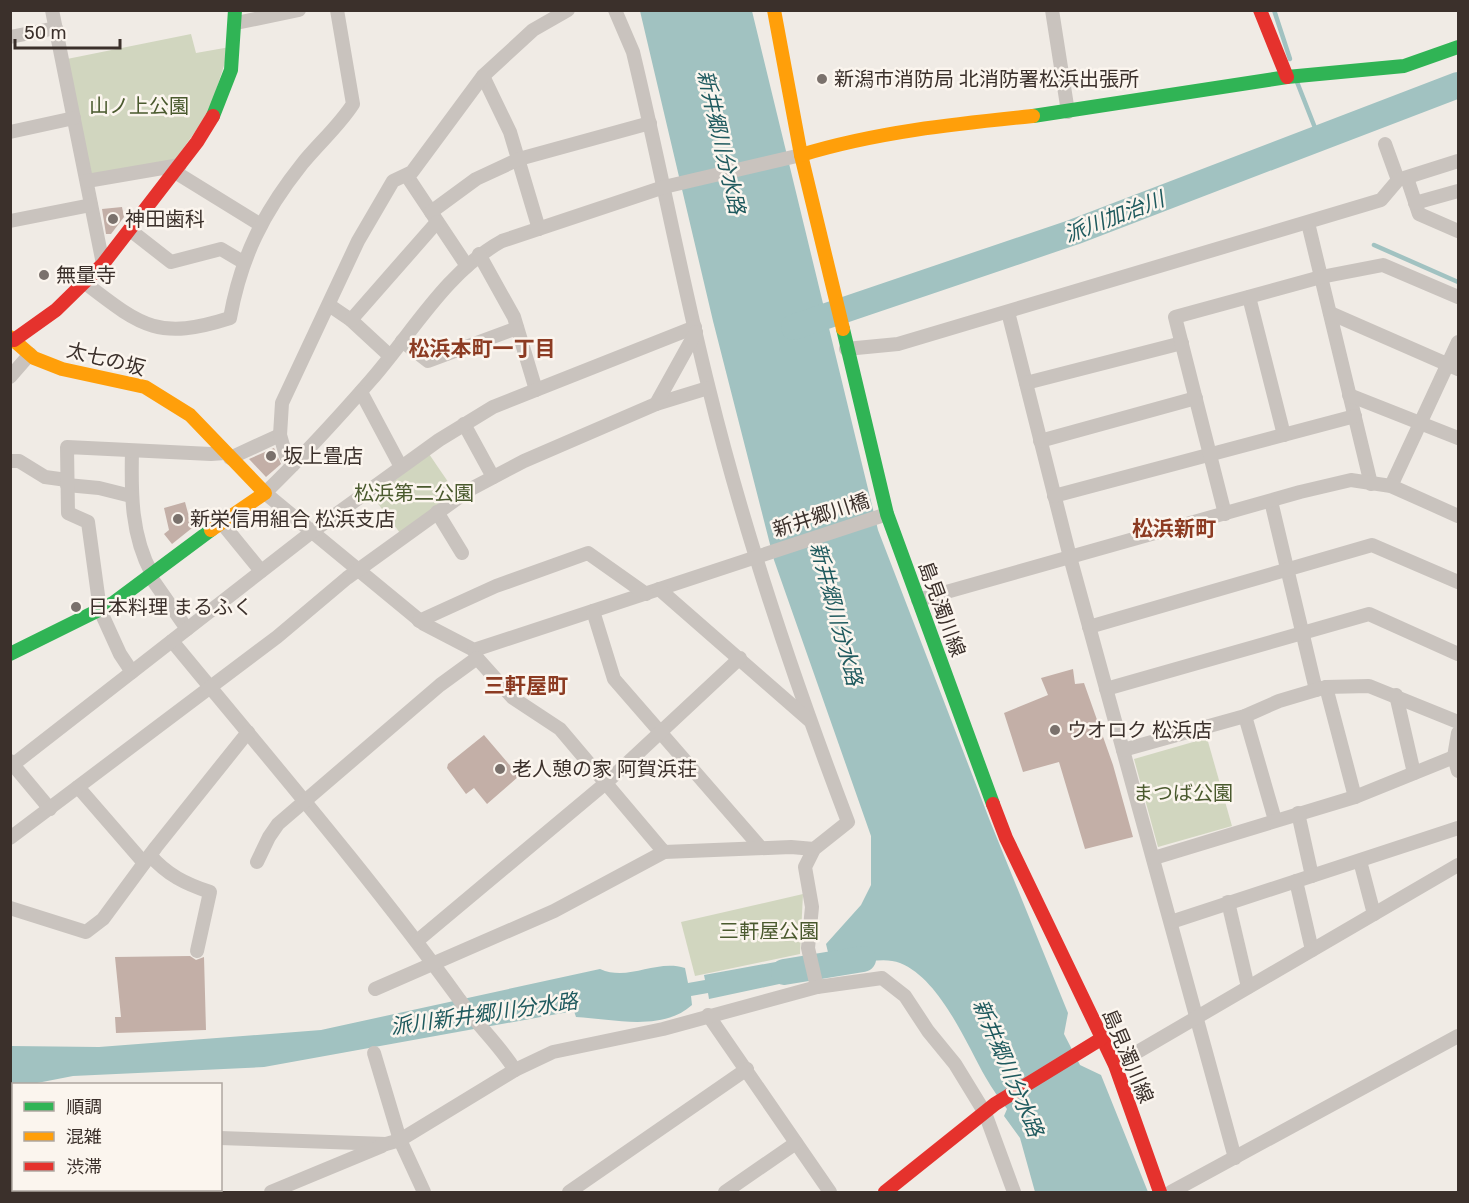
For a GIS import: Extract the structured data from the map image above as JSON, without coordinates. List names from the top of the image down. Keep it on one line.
{"streets":{"street":["太七の坂","新井郷川橋","島見濁川線"]},"crossings":[["新井郷川橋","島見濁川線"]],"districts":["松浜本町一丁目","松浜新町","三軒屋町"],"water":["新井郷川分水路","派川加治川","派川新井郷川分水路"],"parks":["山ノ上公園","松浜第二公園","まつば公園","三軒屋公園"],"places":["新潟市消防局 北消防署松浜出張所","神田歯科","無量寺","坂上畳店","新栄信用組合 松浜支店","日本料理 まるふく","ウオロク 松浜店","老人憩の家 阿賀浜荘"],"legend":["順調","混雑","渋滞"],"scale_bar":"50 m"}
